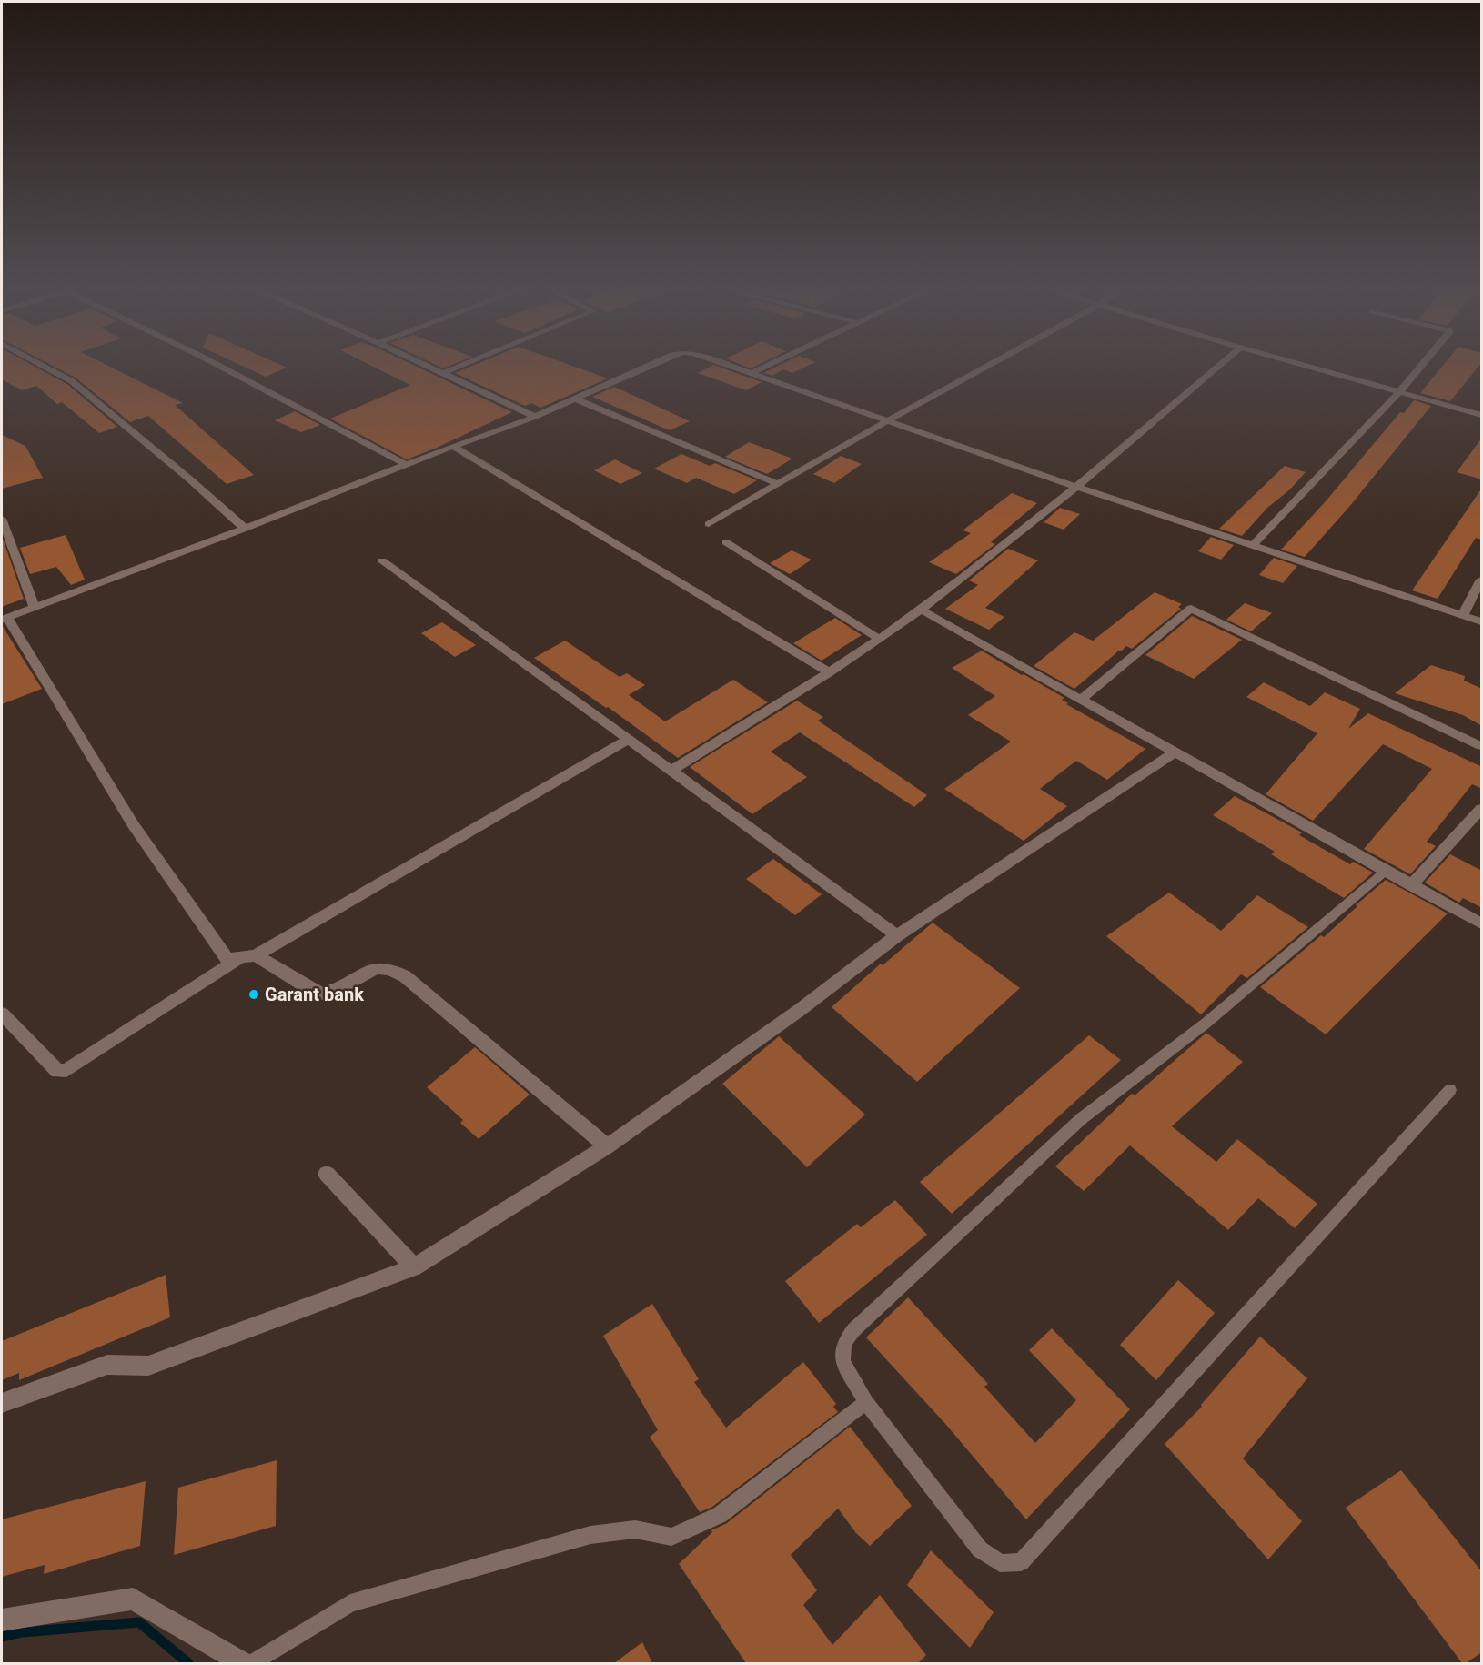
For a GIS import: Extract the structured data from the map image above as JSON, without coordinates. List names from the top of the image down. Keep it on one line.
{"places":["Garant bank"]}
